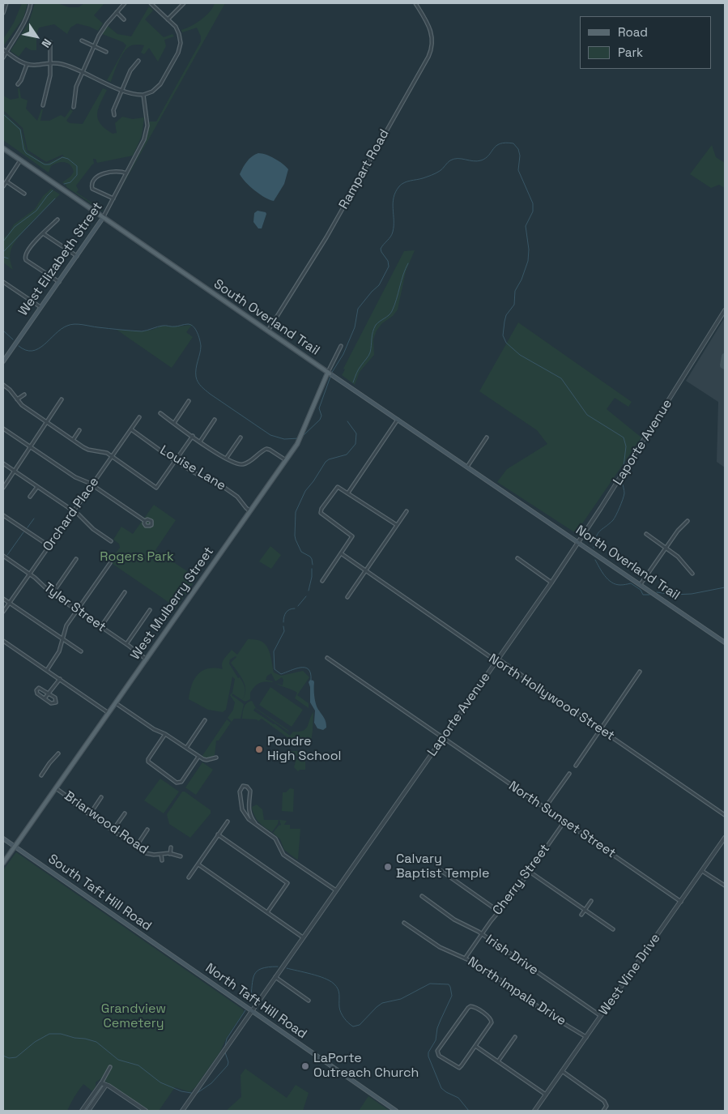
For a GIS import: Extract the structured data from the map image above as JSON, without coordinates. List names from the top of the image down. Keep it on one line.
{"streets":{"main road":["West Elizabeth Street","South Overland Trail","North Overland Trail","West Mulberry Street","South Taft Hill Road","North Taft Hill Road"],"street":["Rampart Road","Laporte Avenue","Louise Lane","Orchard Place","Tyler Street","North Hollywood Street","North Sunset Street","Briarwood Road","Cherry Street","Irish Drive","West Vine Drive","North Impala Drive"]},"crossings":[["Rampart Road","South Overland Trail"],["West Elizabeth Street","South Overland Trail"],["South Overland Trail","North Overland Trail"],["South Overland Trail","West Mulberry Street"],["Laporte Avenue","North Overland Trail"],["Laporte Avenue","North Hollywood Street"],["Laporte Avenue","North Sunset Street"],["Laporte Avenue","North Taft Hill Road"],["Louise Lane","Orchard Place"],["Louise Lane","West Mulberry Street"],["Orchard Place","Tyler Street"],["West Mulberry Street","Tyler Street"],["West Mulberry Street","Briarwood Road"],["West Mulberry Street","South Taft Hill Road"],["North Sunset Street","Cherry Street"],["North Sunset Street","West Vine Drive"],["Cherry Street","Irish Drive"],["Cherry Street","North Impala Drive"],["South Taft Hill Road","North Taft Hill Road"],["Irish Drive","West Vine Drive"],["West Vine Drive","North Impala Drive"]],"parks":["Rogers Park","Grandview Cemetery"],"places":["Poudre High School","Calvary Baptist Temple","LaPorte Outreach Church"],"legend":["Road","Park"],"north":"bottom right"}
